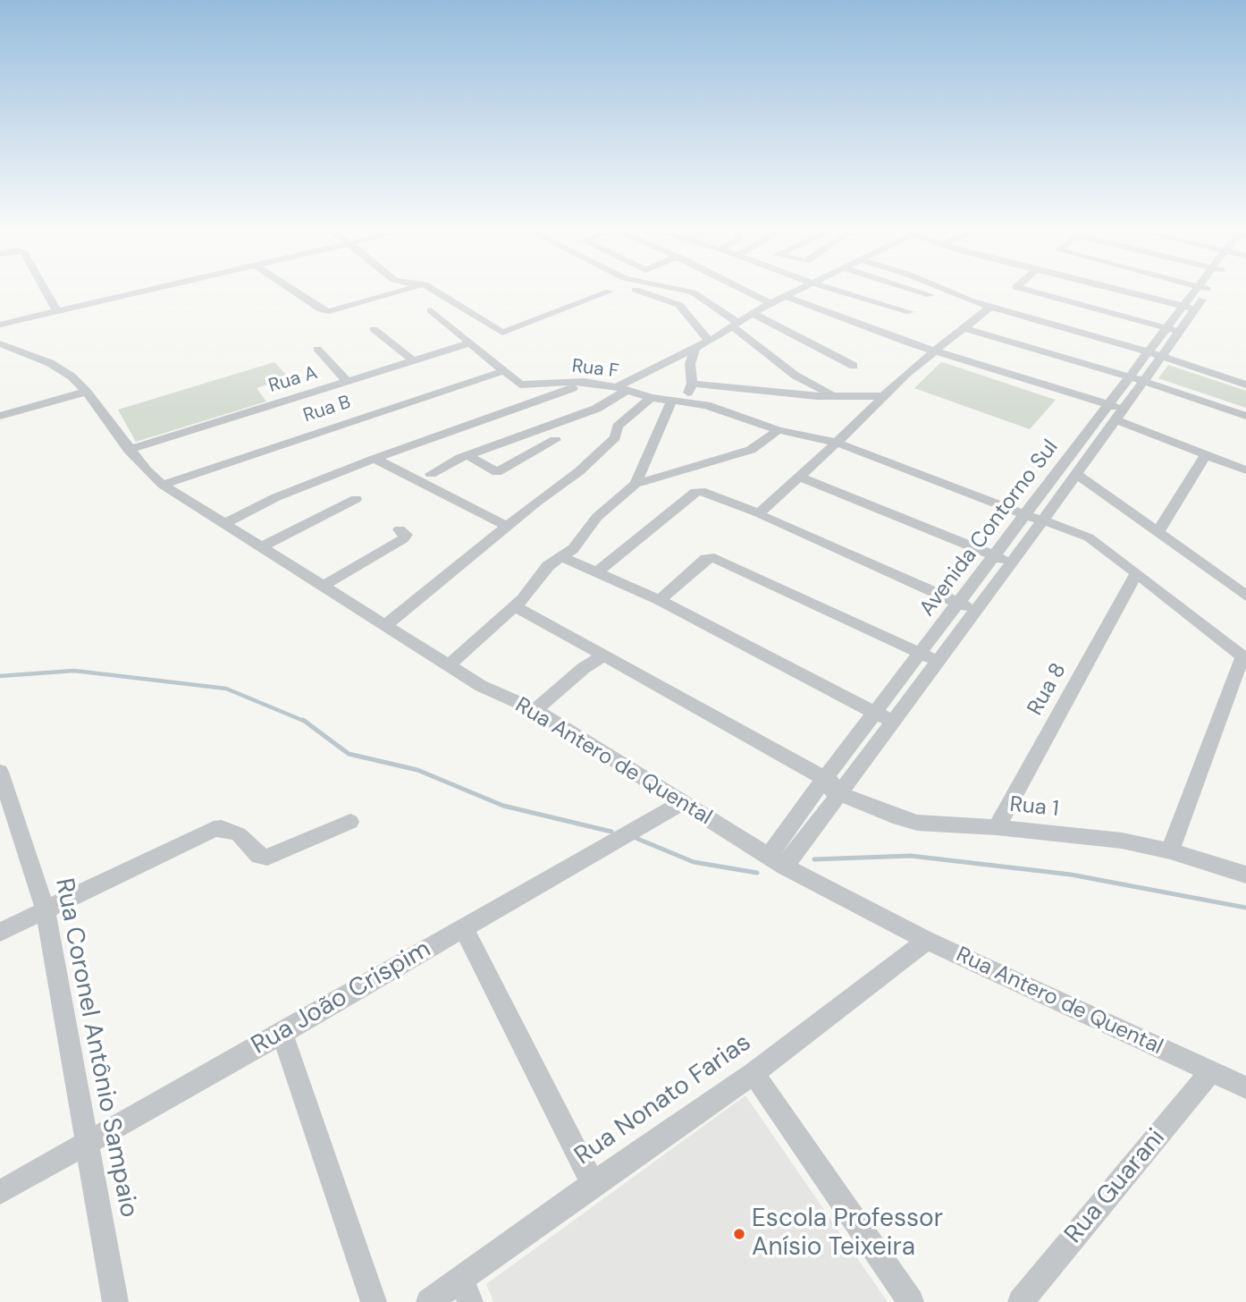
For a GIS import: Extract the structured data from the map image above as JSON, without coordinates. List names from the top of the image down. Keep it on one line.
{"streets":{"street":["Rua F","Rua A","Rua B","Avenida Contorno Sul","Rua 8","Rua Antero de Quental","Rua 1","Rua João Crispim","Rua Coronel Antônio Sampaio","Rua Nonato Farias","Rua Guarani"]},"crossings":[["Rua F","Rua A"],["Rua F","Rua B"],["Rua F","Avenida Contorno Sul"],["Rua F","Rua 8"],["Rua A","Rua Antero de Quental"],["Rua B","Rua Antero de Quental"],["Avenida Contorno Sul","Rua Antero de Quental"],["Avenida Contorno Sul","Rua 1"],["Rua 8","Rua 1"],["Rua Antero de Quental","Rua João Crispim"],["Rua Antero de Quental","Rua Nonato Farias"],["Rua Antero de Quental","Rua Guarani"],["Rua João Crispim","Rua Coronel Antônio Sampaio"]],"places":["Escola Professor Anísio Teixeira"]}
